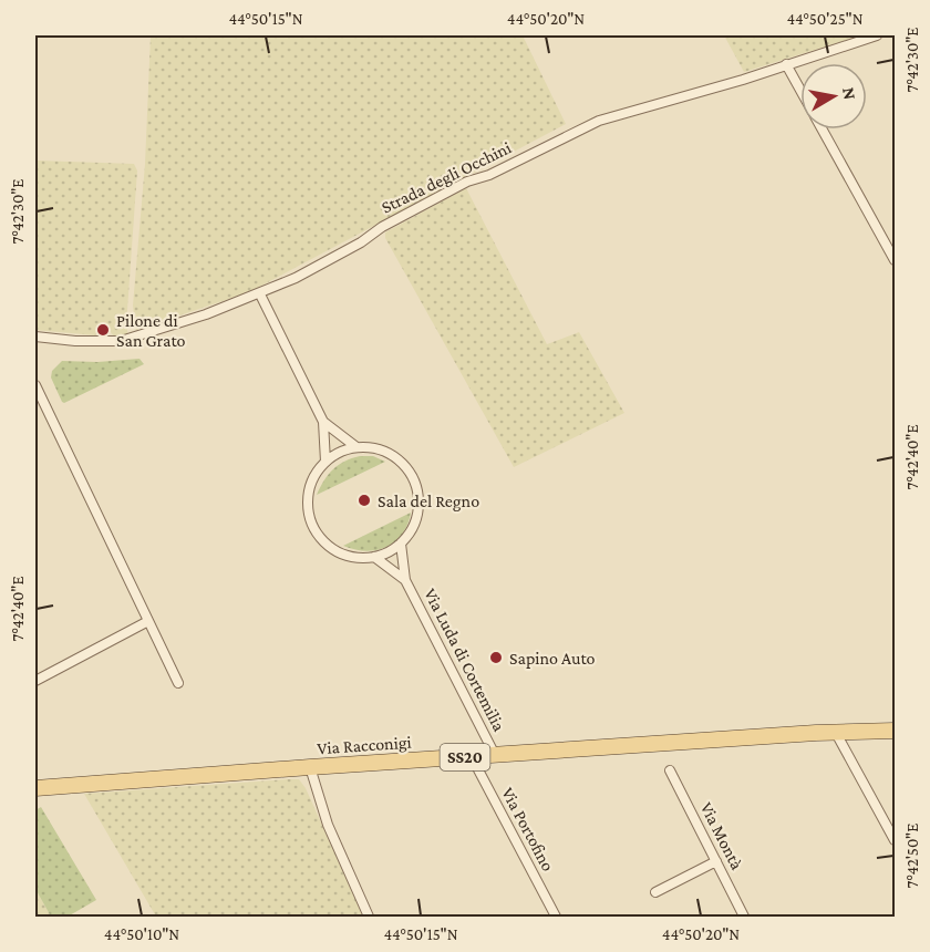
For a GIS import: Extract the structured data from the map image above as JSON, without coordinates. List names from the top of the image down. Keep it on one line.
{"streets":{"main road":["Via Racconigi","SS20"],"street":["Strada degli Occhini","Via Luda di Cortemilia","Via Portofino","Via Montà"]},"crossings":[["Via Luda di Cortemilia","Via Racconigi"],["Via Racconigi","Via Portofino"]],"places":["Pilone di San Grato","Sala del Regno","Sapino Auto"],"north":"right","coordinates":["44°50'15\"N","44°50'20\"N","44°50'25\"N","7°42'30\"E","7°42'40\"E","7°42'50\"E","44°50'10\"N"]}
